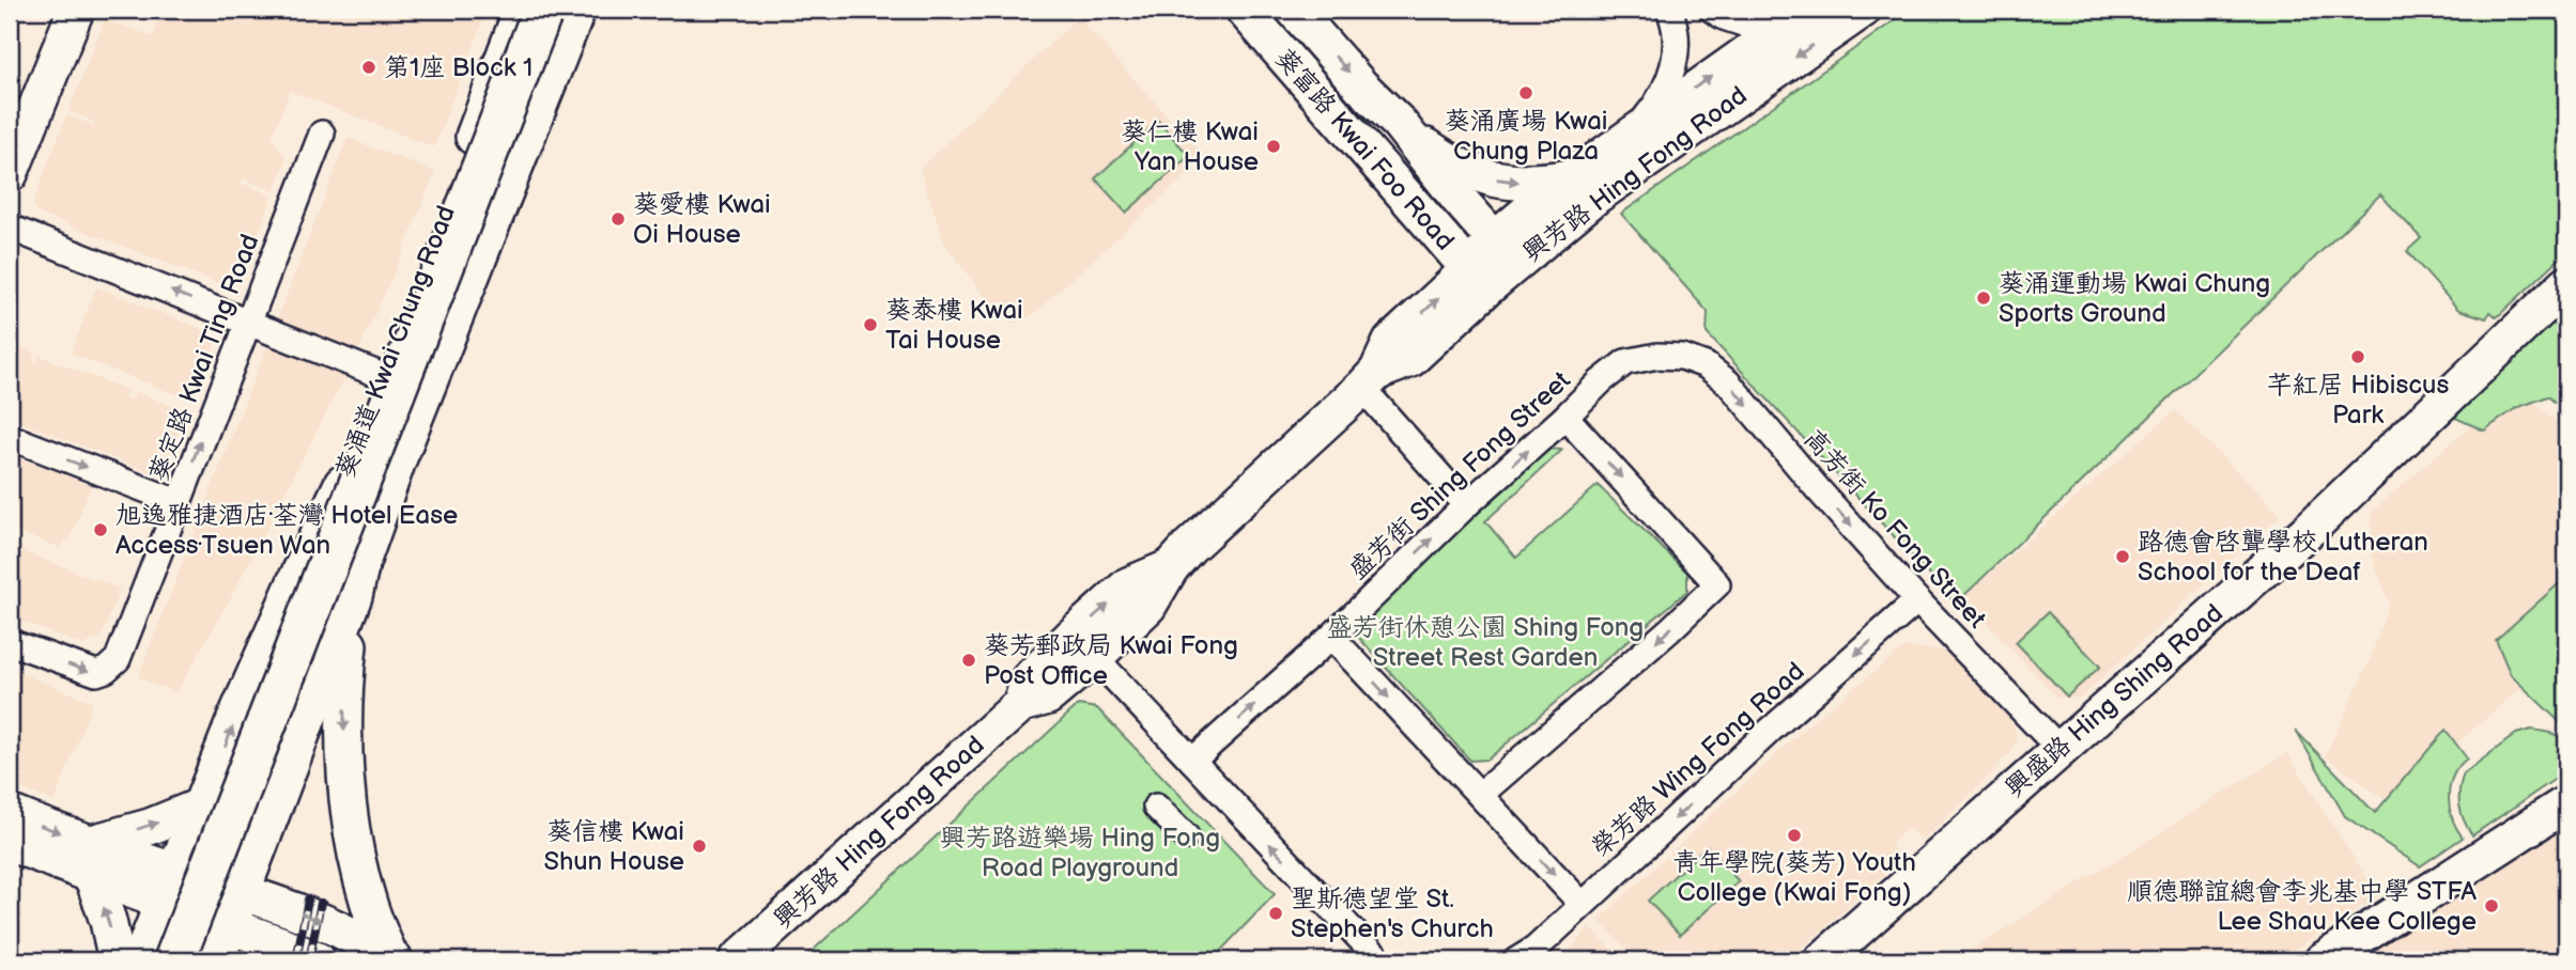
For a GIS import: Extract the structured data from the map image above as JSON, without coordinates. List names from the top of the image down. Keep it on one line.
{"streets":{"main road":["葵富路 Kwai Foo Road","興芳路 Hing Fong Road","葵涌道 Kwai Chung Road","興盛路 Hing Shing Road"],"street":["葵定路 Kwai Ting Road","盛芳街 Shing Fong Street","高芳街 Ko Fong Street","榮芳路 Wing Fong Road"]},"crossings":[["葵富路 Kwai Foo Road","興芳路 Hing Fong Road"],["盛芳街 Shing Fong Street","高芳街 Ko Fong Street"],["高芳街 Ko Fong Street","興盛路 Hing Shing Road"],["高芳街 Ko Fong Street","榮芳路 Wing Fong Road"]],"one_way":["葵定路 Kwai Ting Road","盛芳街 Shing Fong Street","高芳街 Ko Fong Street","榮芳路 Wing Fong Road"],"parks":["盛芳街休憩公園 Shing Fong Street Rest Garden","興芳路遊樂場 Hing Fong Road Playground"],"places":["第1座 Block 1","葵涌廣場 Kwai Chung Plaza","葵仁樓 Kwai Yan House","葵愛樓 Kwai Oi House","葵涌運動場 Kwai Chung Sports Ground","葵泰樓 Kwai Tai House","芊紅居 Hibiscus Park","旭逸雅捷酒店·荃灣 Hotel Ease Access·Tsuen Wan","路德會啓聾學校 Lutheran School for the Deaf","葵芳郵政局 Kwai Fong Post Office","青年學院(葵芳) Youth College (Kwai Fong)","葵信樓 Kwai Shun House","順德聯誼總會李兆基中學 STFA Lee Shau Kee College","聖斯德望堂 St. Stephen's Church"]}
